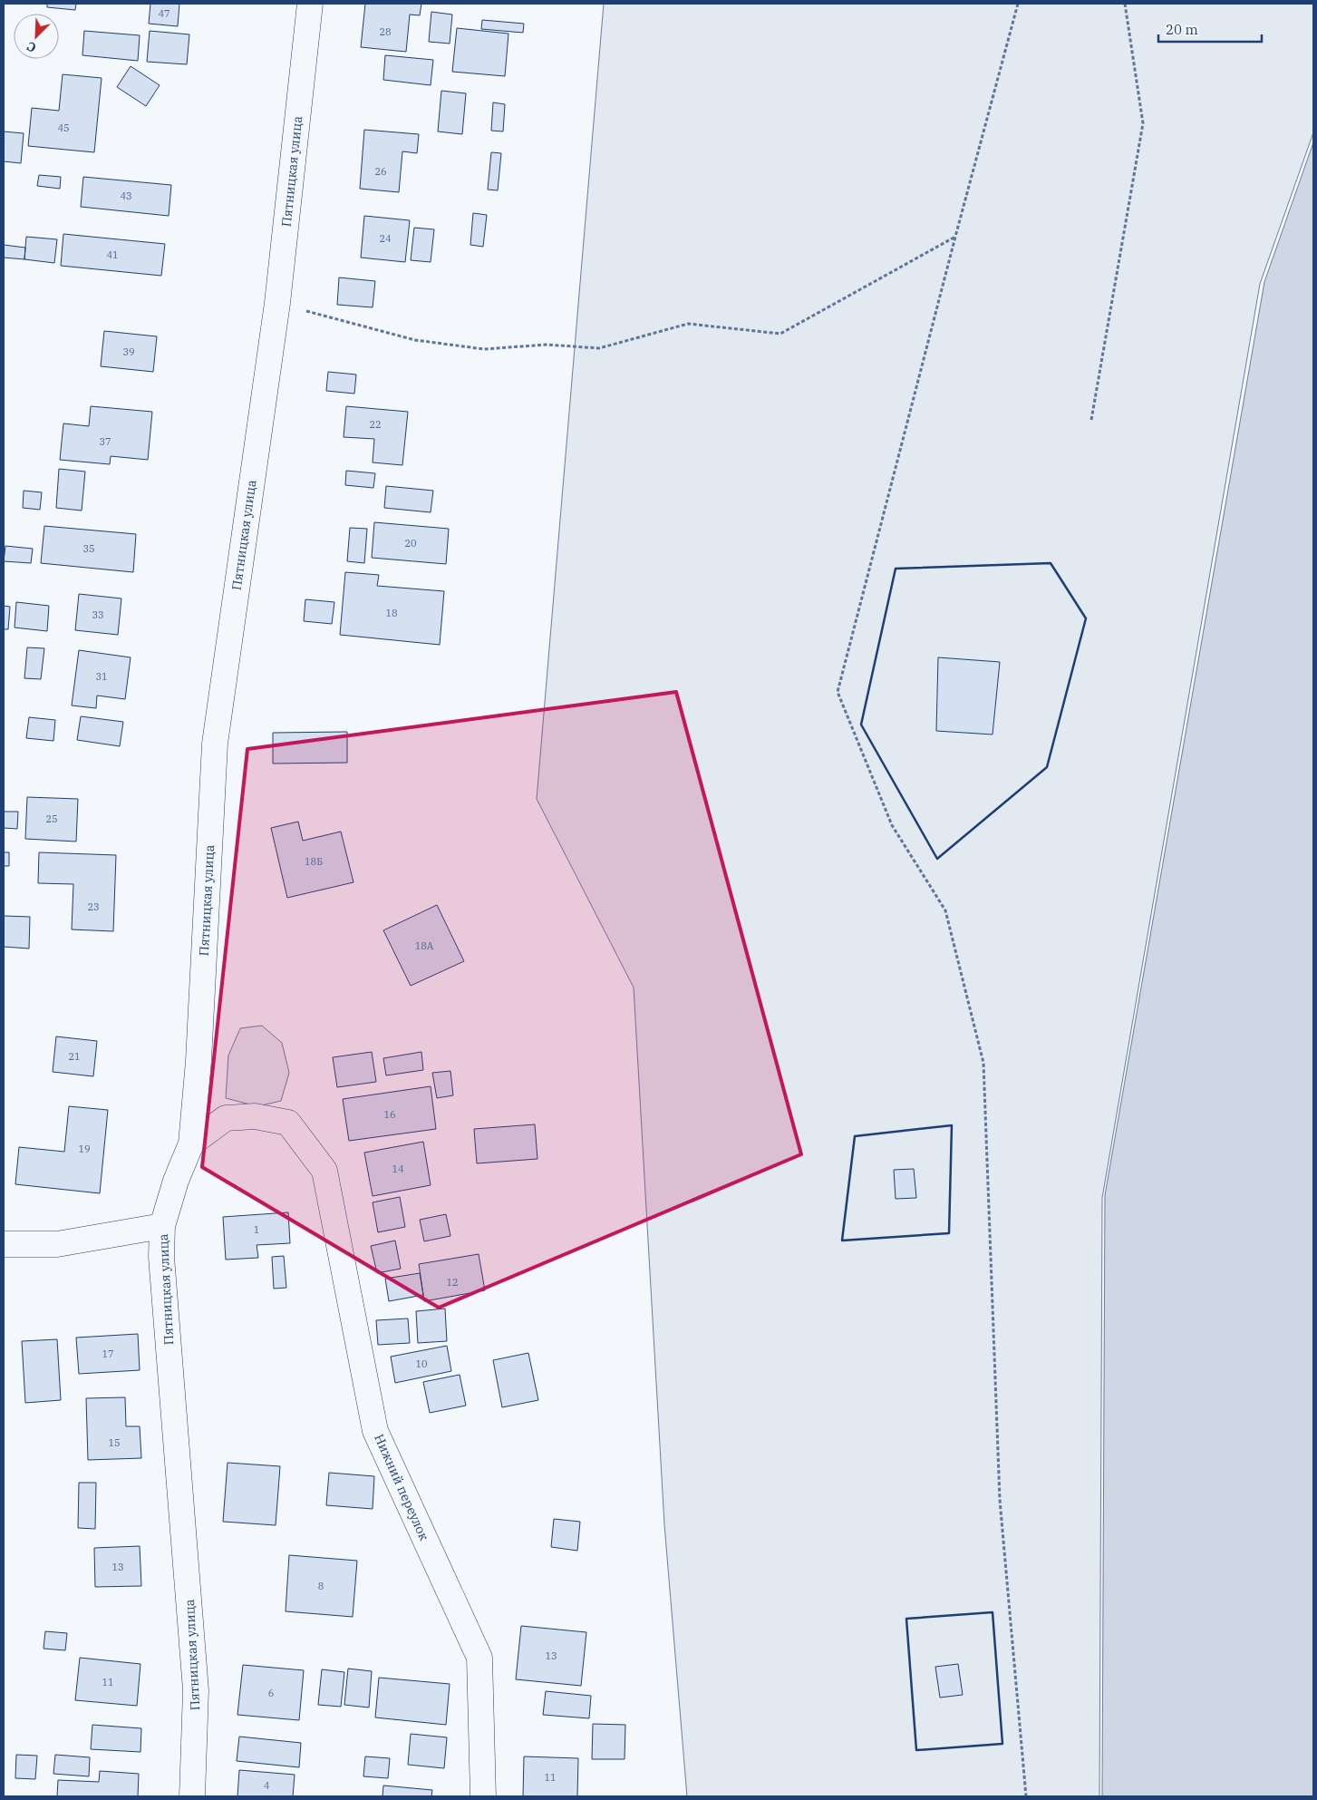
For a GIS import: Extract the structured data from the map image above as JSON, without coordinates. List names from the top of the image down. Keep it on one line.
{"streets":{"street":["Пятницкая улица","Нижний переулок"]},"crossings":[["Пятницкая улица","Нижний переулок"]],"house_numbers":["47","28","45","26","43","24","41","39","22","37","20","35","18","33","31","25","18Б","23","18А","21","16","19","14","1","12","17","10","15","13","8","13","11","6","11","4"],"scale_bar":"20 m","north":"bottom left"}
